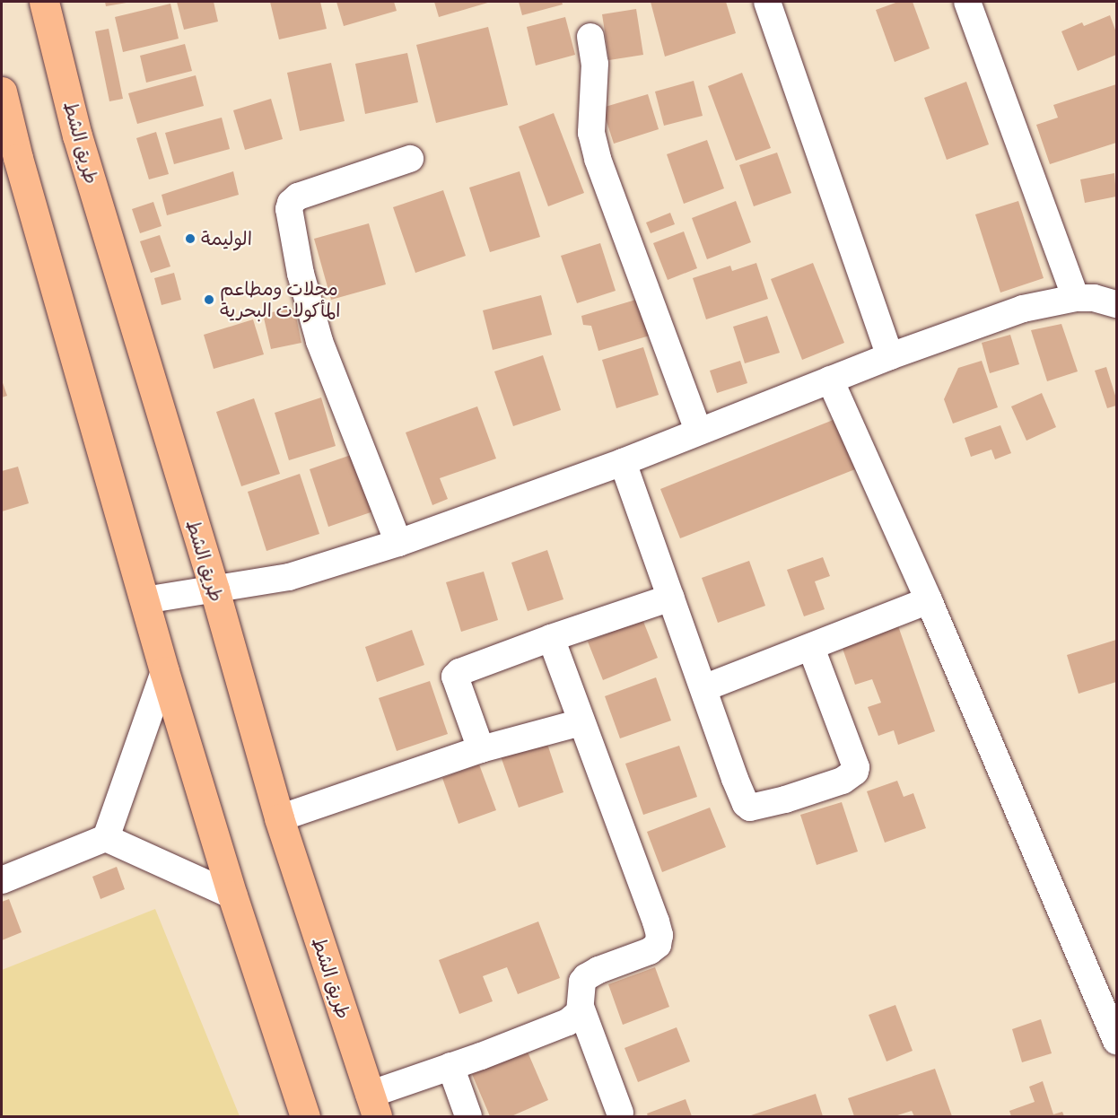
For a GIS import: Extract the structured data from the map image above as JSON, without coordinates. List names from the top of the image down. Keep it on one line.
{"streets":{"highway":["طريق الشط"]},"places":["الوليمة","محلات ومطاعم المأكولات البحرية"]}
